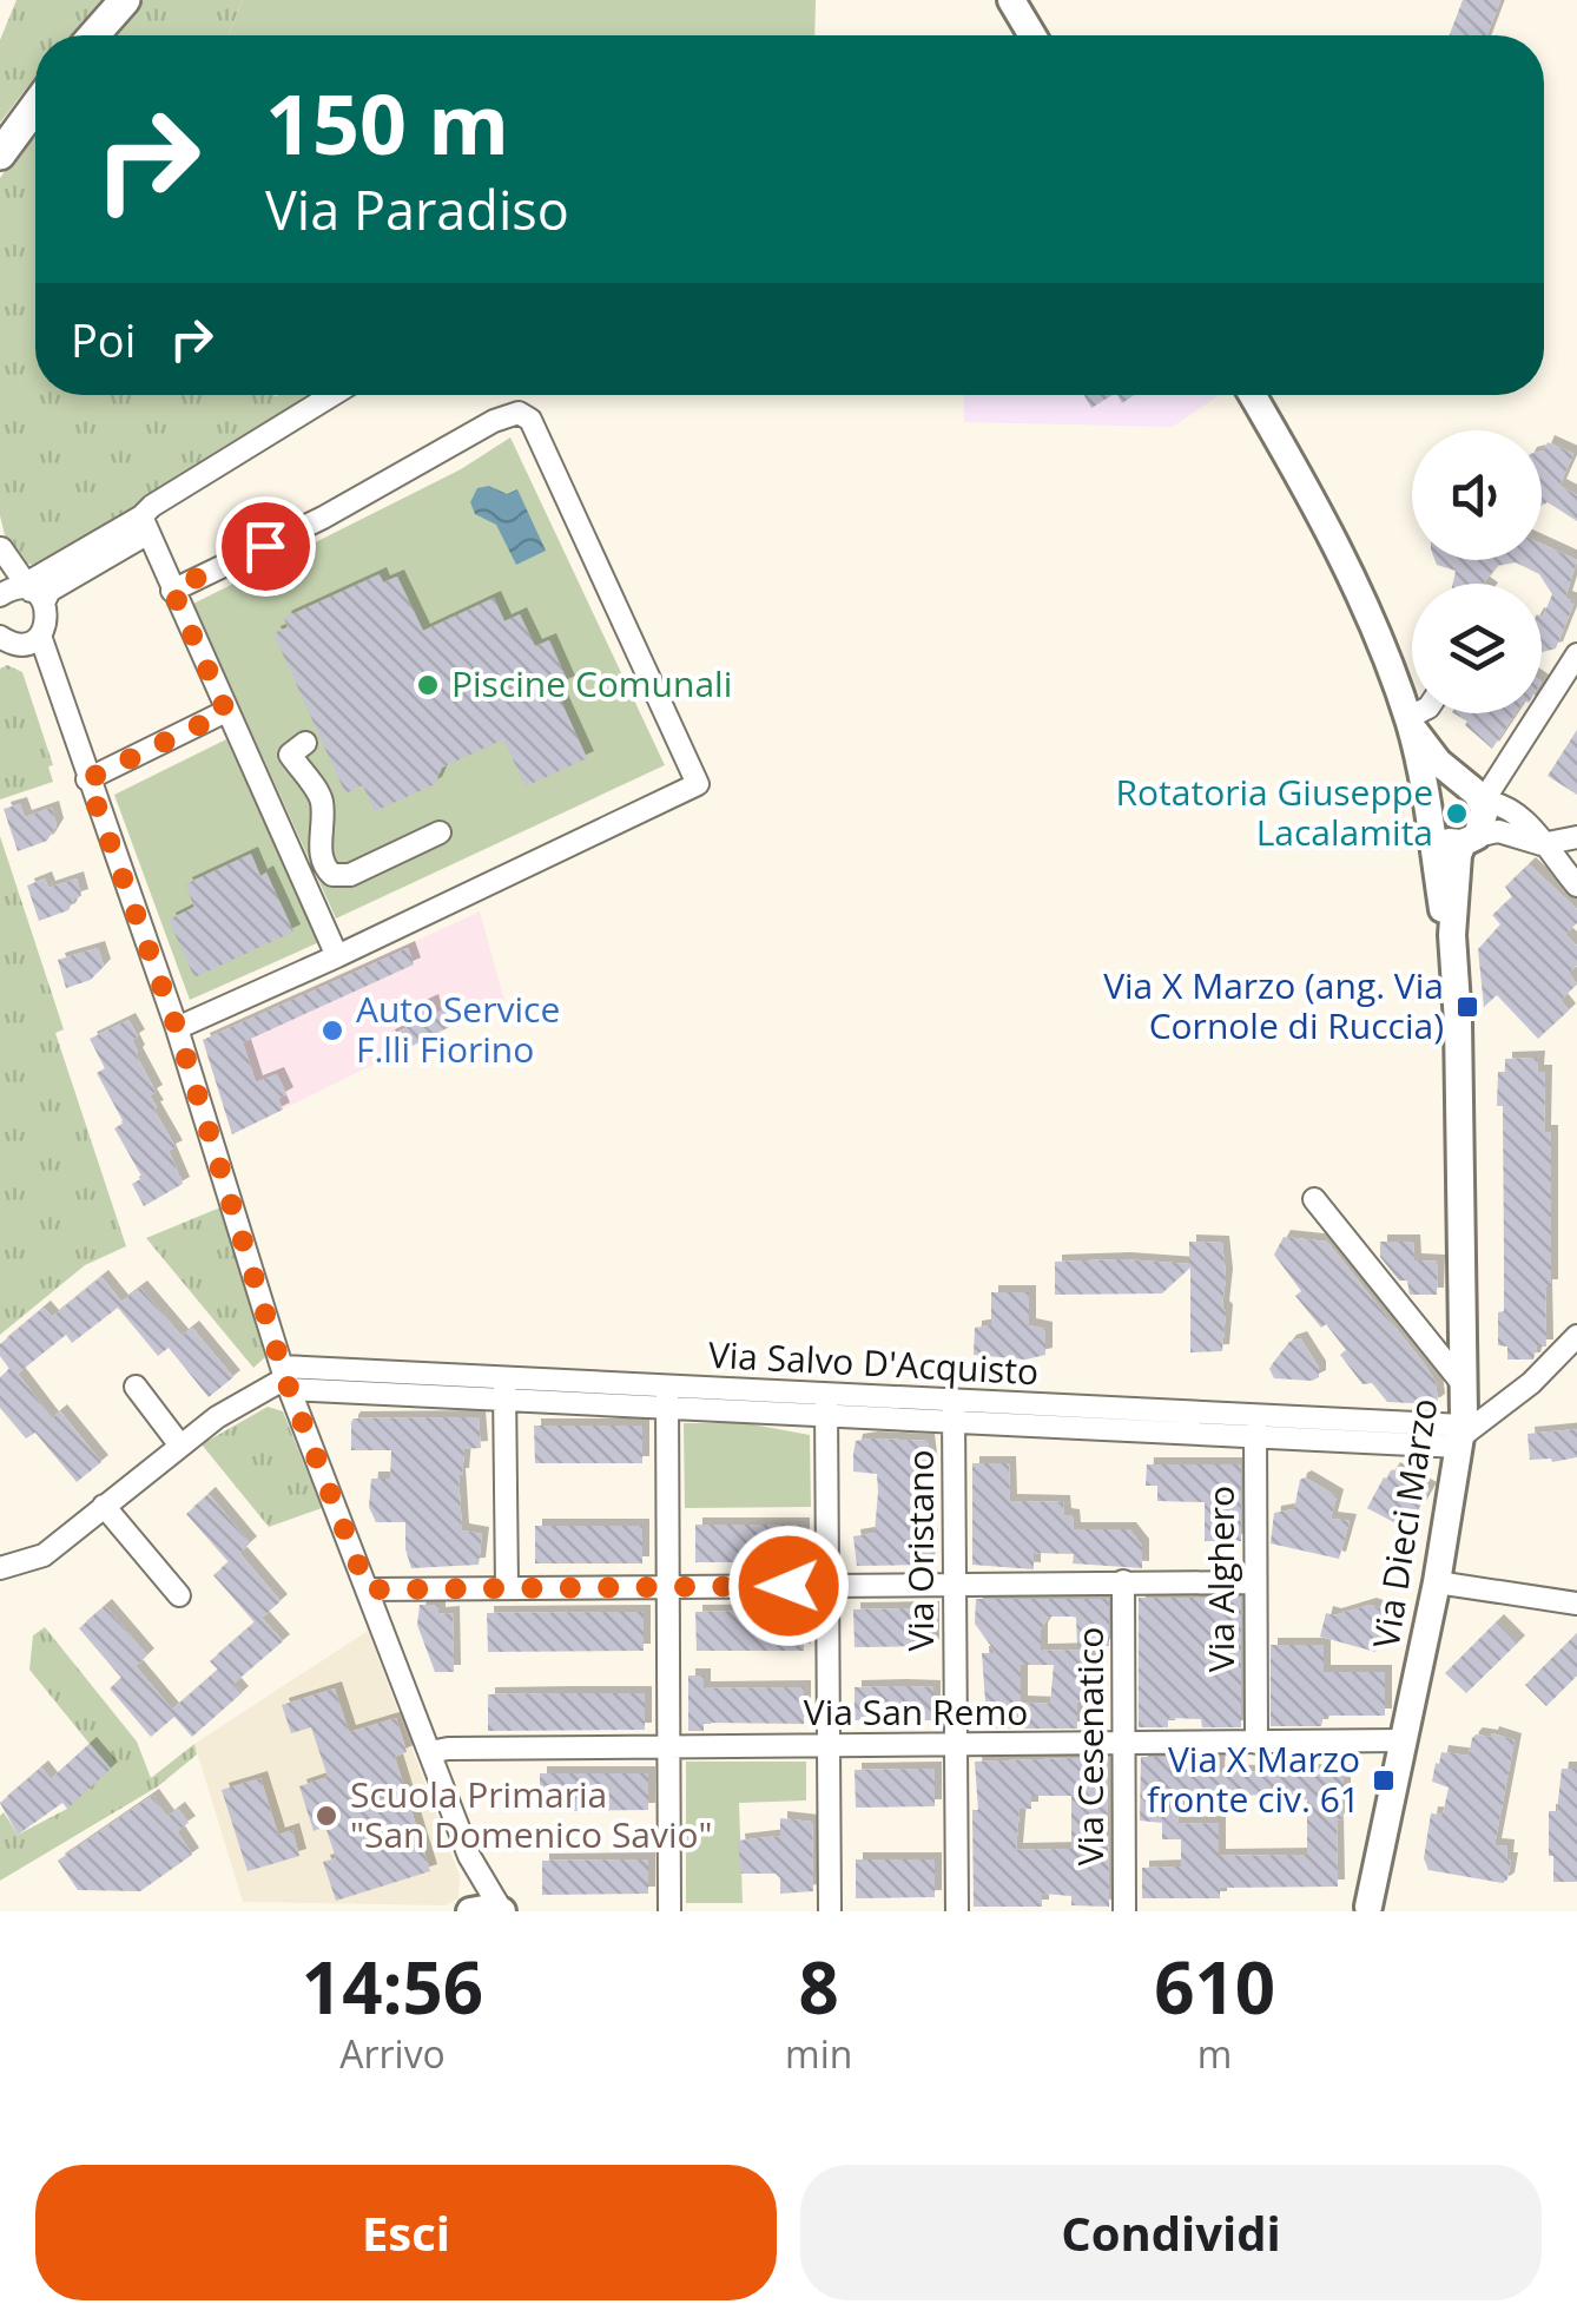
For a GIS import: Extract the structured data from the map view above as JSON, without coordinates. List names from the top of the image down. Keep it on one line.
{"streets":{"main road":["Via Dieci Marzo"],"street":["Via Salvo D'Acquisto","Via Oristano","Via Alghero","Via San Remo","Via Cesenatico"]},"crossings":[["Via Salvo D'Acquisto","Via Dieci Marzo"],["Via Salvo D'Acquisto","Via Oristano"],["Via Salvo D'Acquisto","Via Alghero"],["Via Dieci Marzo","Via San Remo"],["Via Oristano","Via San Remo"],["Via Alghero","Via San Remo"],["Via San Remo","Via Cesenatico"]],"places":{"other":["Piscine Comunali","Rotatoria Giuseppe Lacalamita","Auto Service F.lli Fiorino","Scuola Primaria \"San Domenico Savio\""],"transit":["Via X Marzo (ang. Via Cornole di Ruccia)","Via X Marzo fronte civ. 61"]},"page":{"turn":["150 m","Via Paradiso"],"then":"Poi","eta":["14:56","Arrivo","8","min","610","m"],"buttons":["Esci","Condividi"]}}
